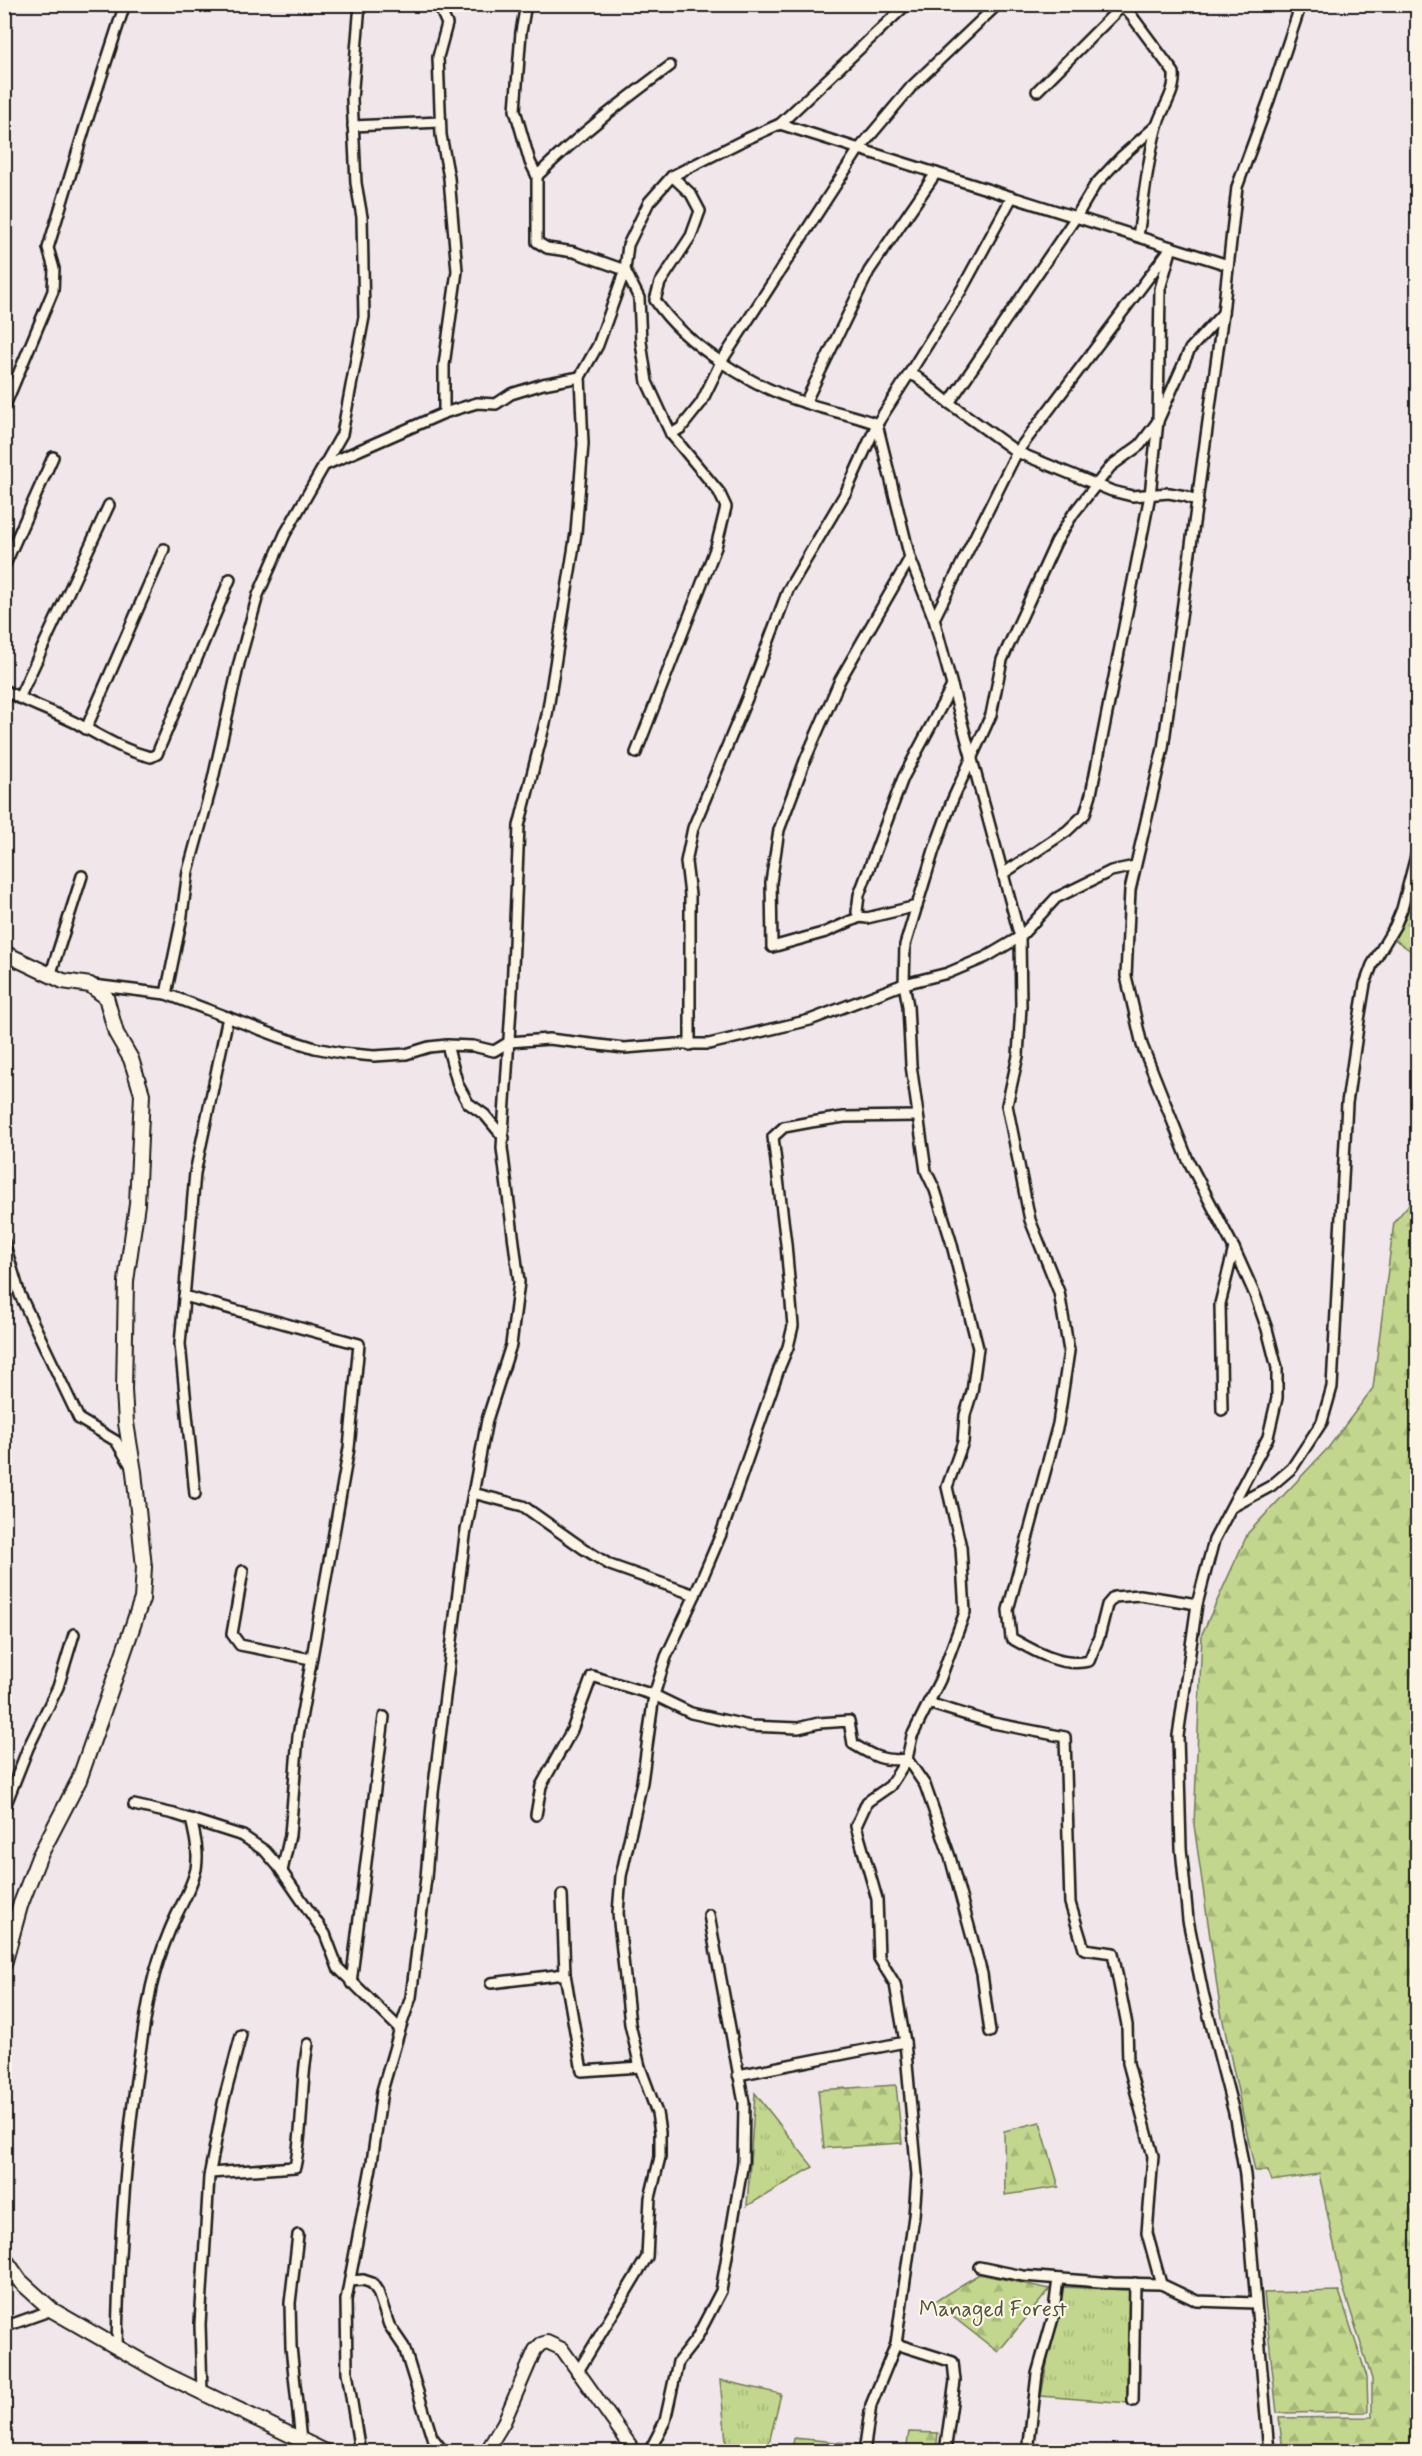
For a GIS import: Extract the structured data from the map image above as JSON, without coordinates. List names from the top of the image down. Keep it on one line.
{"parks":["Managed Forest"]}
